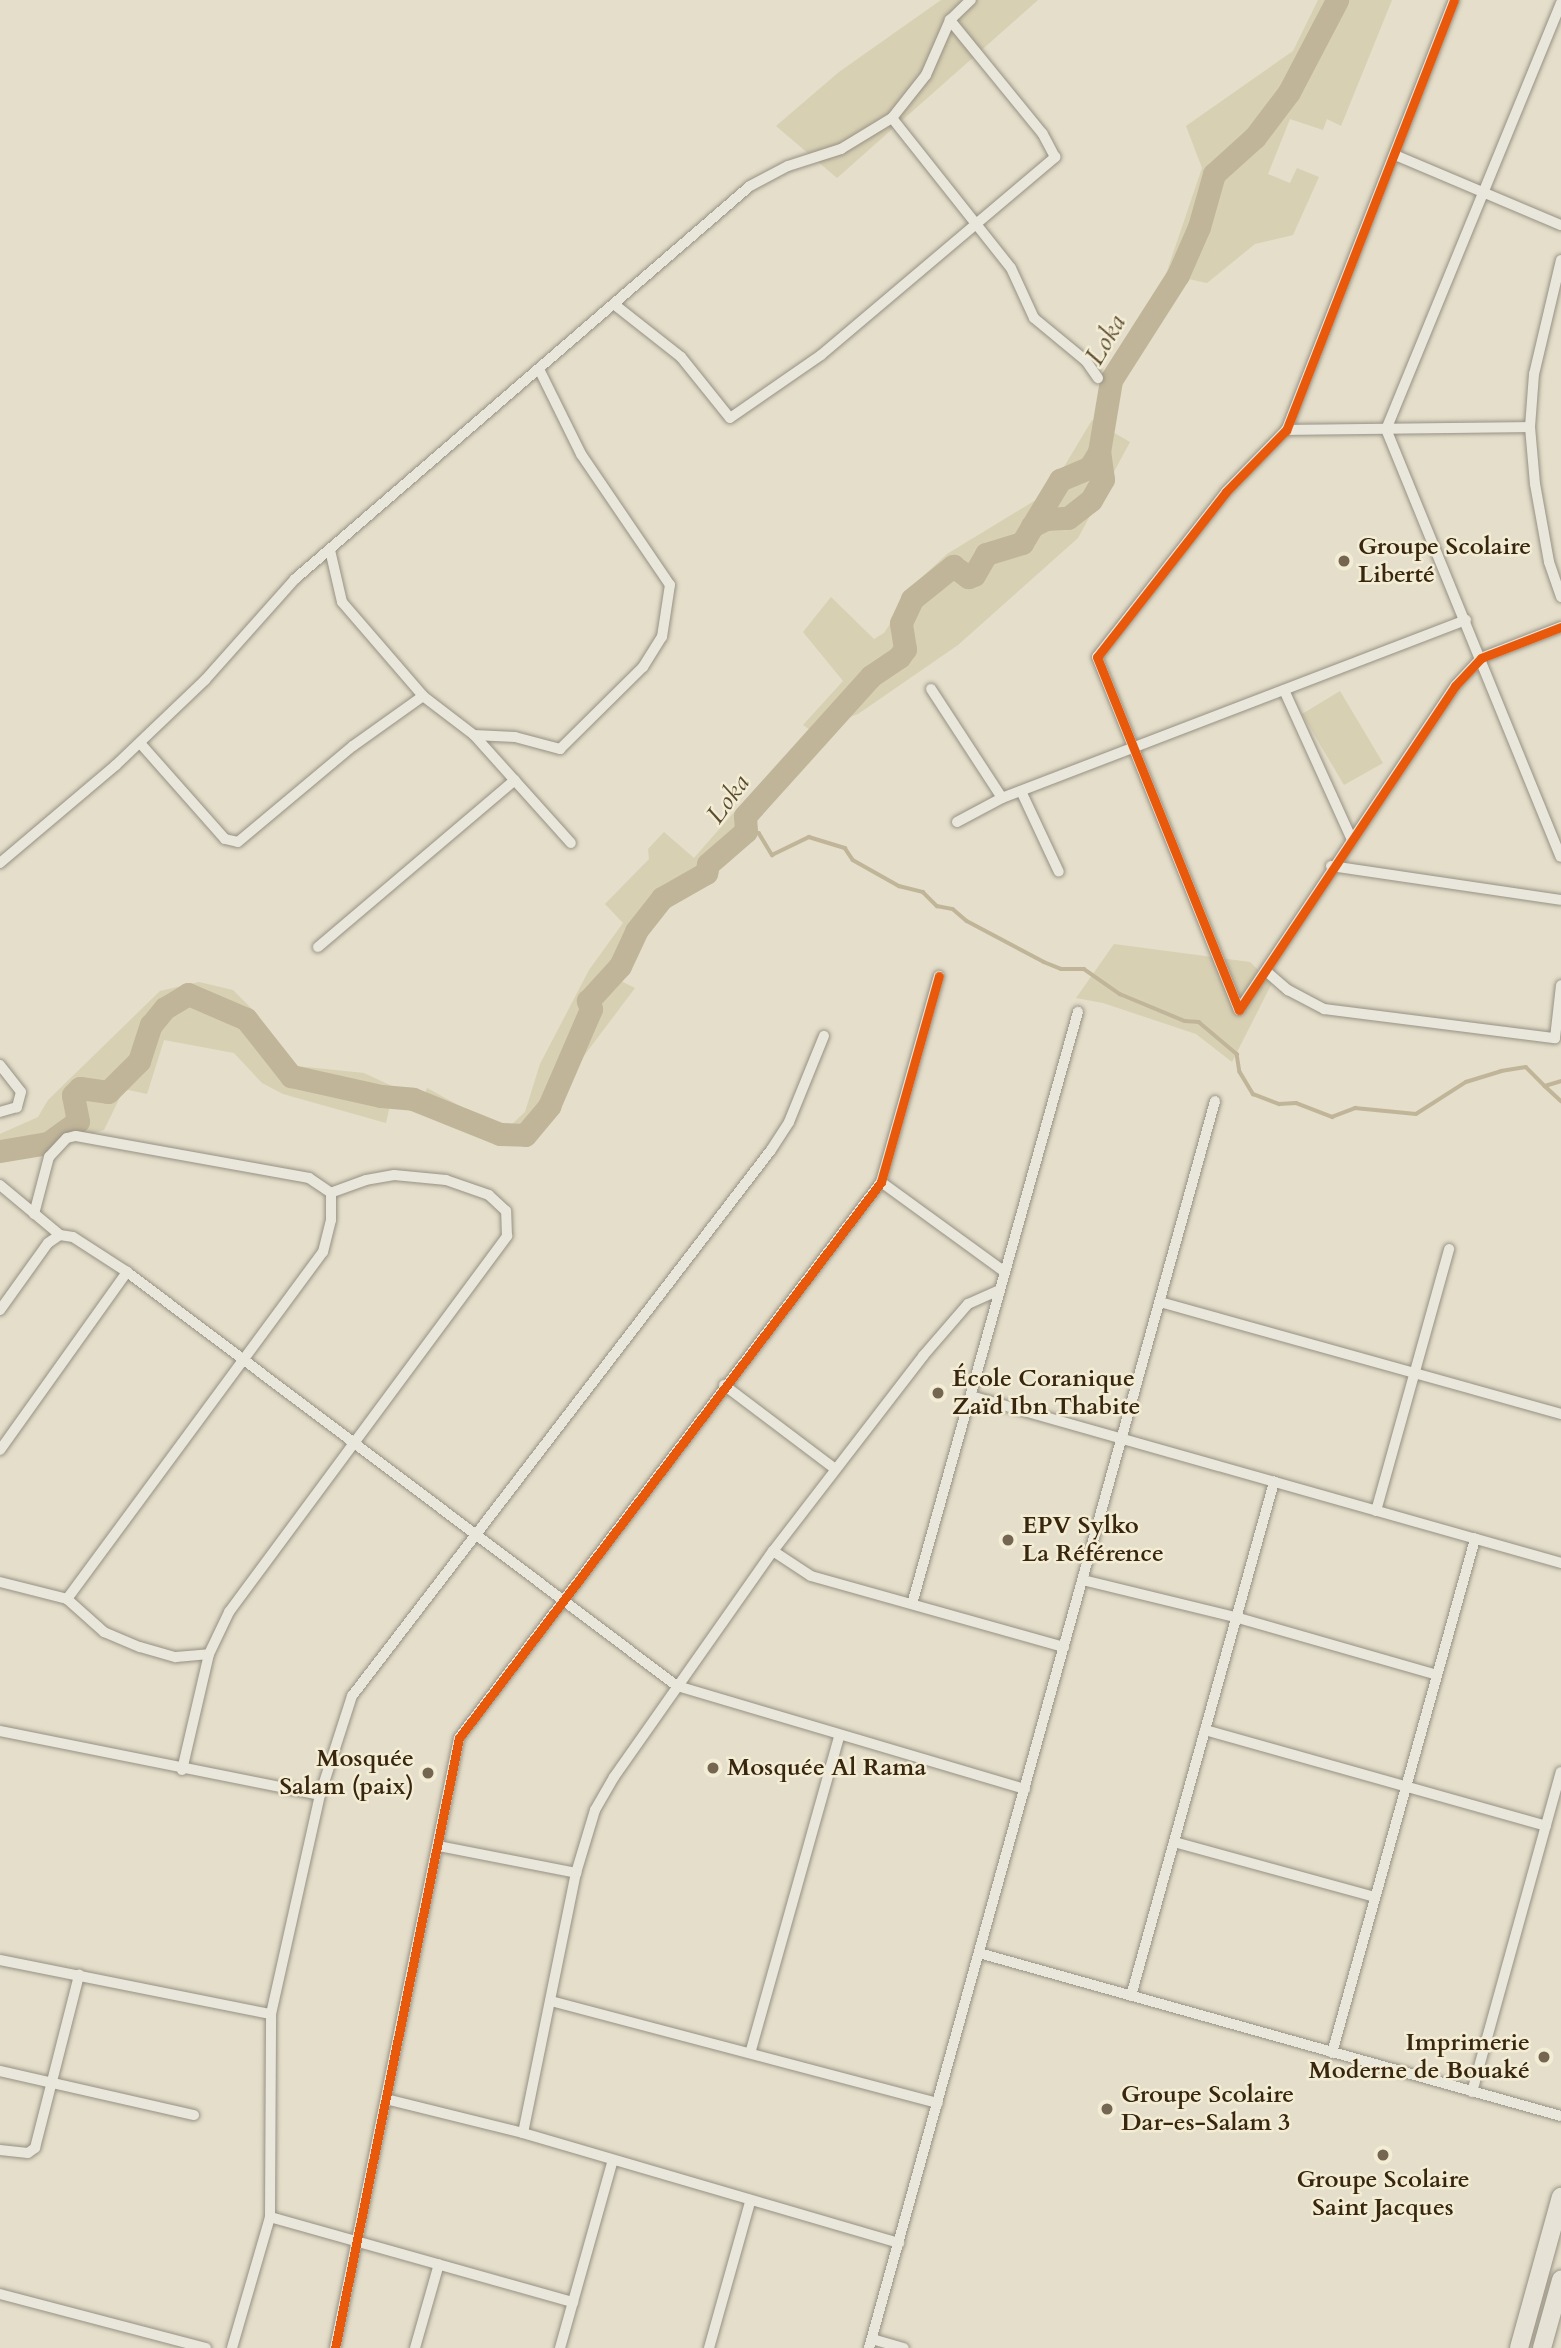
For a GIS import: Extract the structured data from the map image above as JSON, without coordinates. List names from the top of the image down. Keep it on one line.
{"water":["Loka"],"places":["Groupe Scolaire Liberté","École Coranique Zaïd Ibn Thabite","EPV Sylko La Référence","Mosquée Al Rama","Mosquée Salam (paix)","Imprimerie Moderne de Bouaké","Groupe Scolaire Dar-es-Salam 3","Groupe Scolaire Saint Jacques"]}
